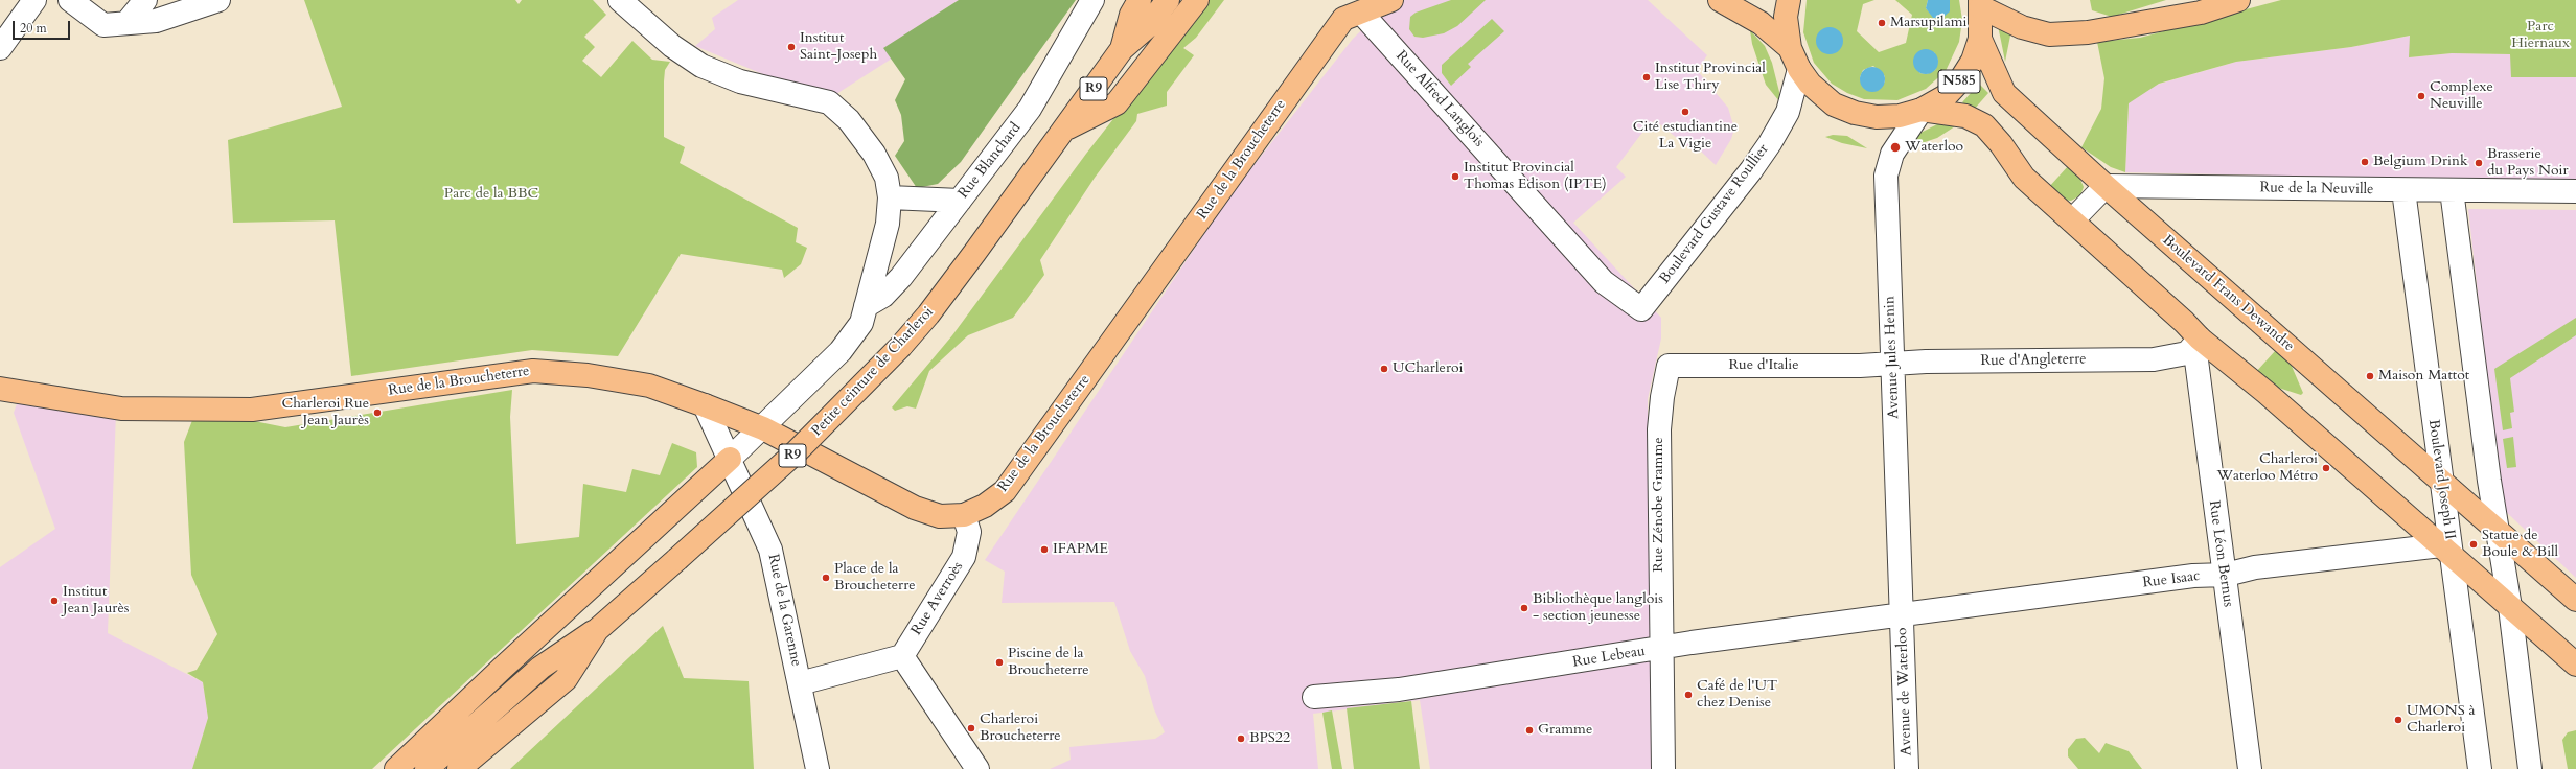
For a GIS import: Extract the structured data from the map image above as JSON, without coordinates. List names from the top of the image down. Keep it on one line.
{"streets":{"main road":["N585","R9","Rue de la Broucheterre","Boulevard Frans Dewandre","Petite ceinture de Charleroi"],"street":["Rue Alfred Langlois","Rue Blanchard","Rue de la Neuville","Boulevard Gustave Roullier","Avenue Jules Henin","Rue d'Angleterre","Rue d'Italie","Boulevard Joseph II","Rue Zénobe Gramme","Rue Léon Bernus","Rue Isaac","Rue Averroès","Rue de la Garenne","Rue Lebeau","Avenue de Waterloo"]},"crossings":[["N585","Boulevard Gustave Roullier"],["N585","Boulevard Frans Dewandre"],["N585","Avenue Jules Henin"],["Rue Alfred Langlois","Rue de la Broucheterre"],["Rue Alfred Langlois","Boulevard Gustave Roullier"],["Rue de la Broucheterre","Rue Averroès"],["Rue de la Broucheterre","Rue de la Garenne"],["Rue de la Neuville","Boulevard Frans Dewandre"],["Rue de la Neuville","Boulevard Joseph II"],["Boulevard Frans Dewandre","Boulevard Joseph II"],["Avenue Jules Henin","Rue d'Angleterre"],["Avenue Jules Henin","Rue Isaac"],["Avenue Jules Henin","Rue Lebeau"],["Avenue Jules Henin","Avenue de Waterloo"],["Rue d'Angleterre","Rue d'Italie"],["Rue d'Angleterre","Rue Léon Bernus"],["Rue d'Italie","Rue Zénobe Gramme"],["Boulevard Joseph II","Rue Isaac"],["Rue Zénobe Gramme","Rue Lebeau"],["Rue Léon Bernus","Rue Isaac"],["Rue Isaac","Rue Lebeau"],["Rue Isaac","Avenue de Waterloo"],["Rue Lebeau","Avenue de Waterloo"]],"parks":["Parc Hiernaux","Parc de la BBC"],"places":["Marsupilami","Institut Saint-Joseph","Institut Provincial Lise Thiry","Complexe Neuville","Cité estudiantine La Vigie","Waterloo","Belgium Drink","Brasserie du Pays Noir","Institut Provincial Thomas Edison (IPTE)","UCharleroi","Maison Mattot","Charleroi Rue Jean Jaurès","Charleroi Waterloo Métro","Statue de Boule & Bill","IFAPME","Place de la Broucheterre","Institut Jean Jaurès","Bibliothèque langlois - section jeunesse","Piscine de la Broucheterre","Café de l'UT chez Denise","UMONS à Charleroi","Charleroi Broucheterre","Gramme","BPS22"],"scale_bar":"20 m"}
